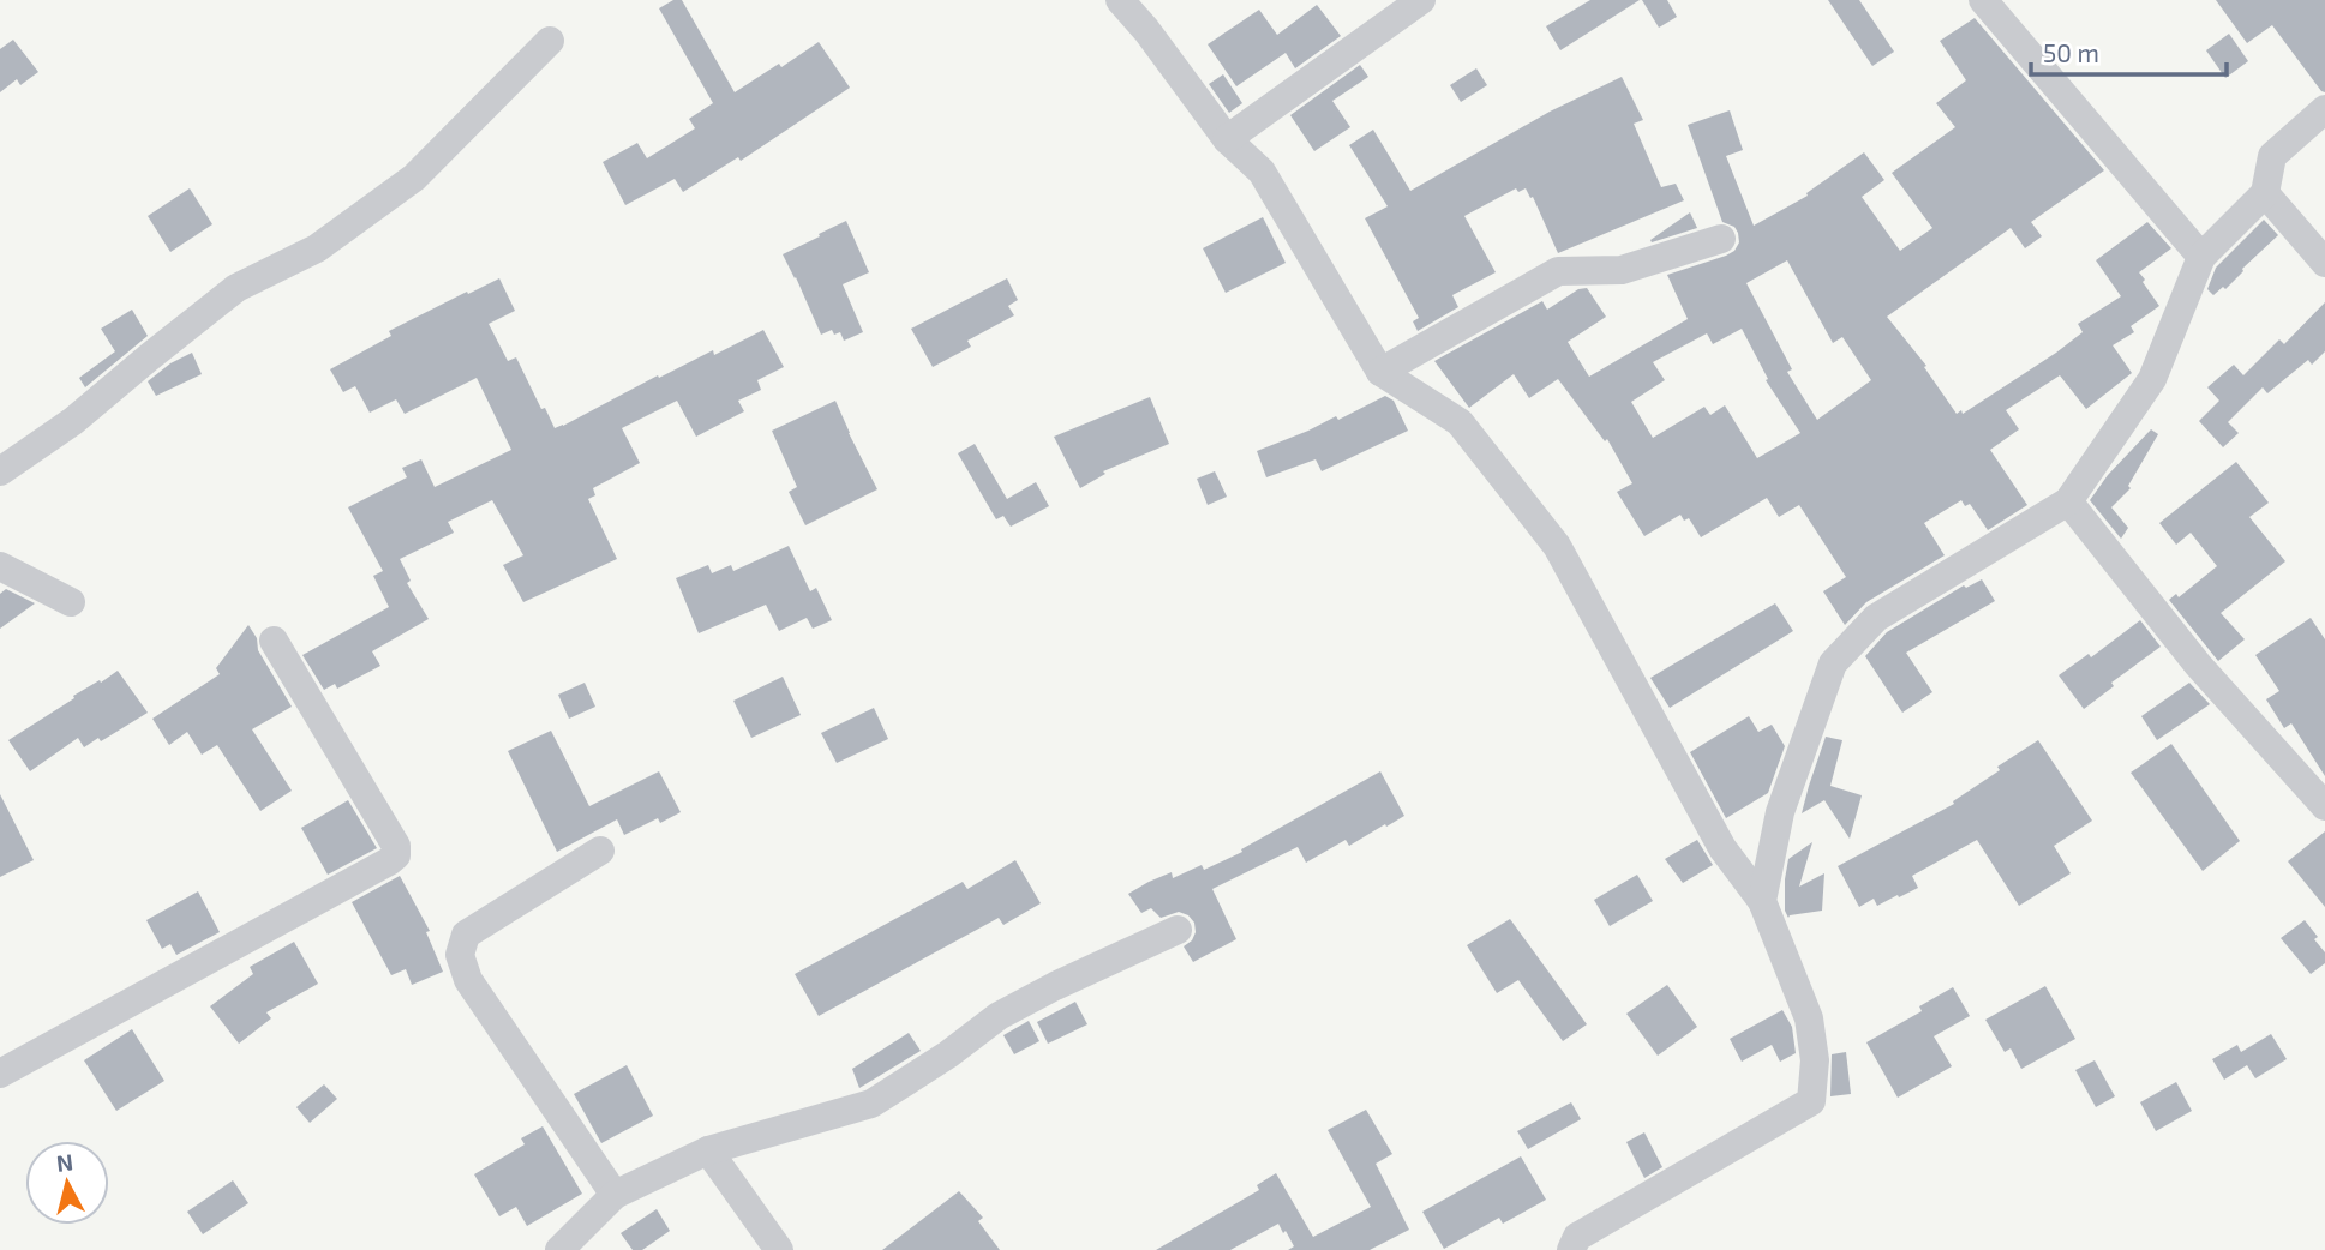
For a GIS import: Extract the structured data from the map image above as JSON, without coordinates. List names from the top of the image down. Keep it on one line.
{"scale_bar":"50 m","north":"top"}
